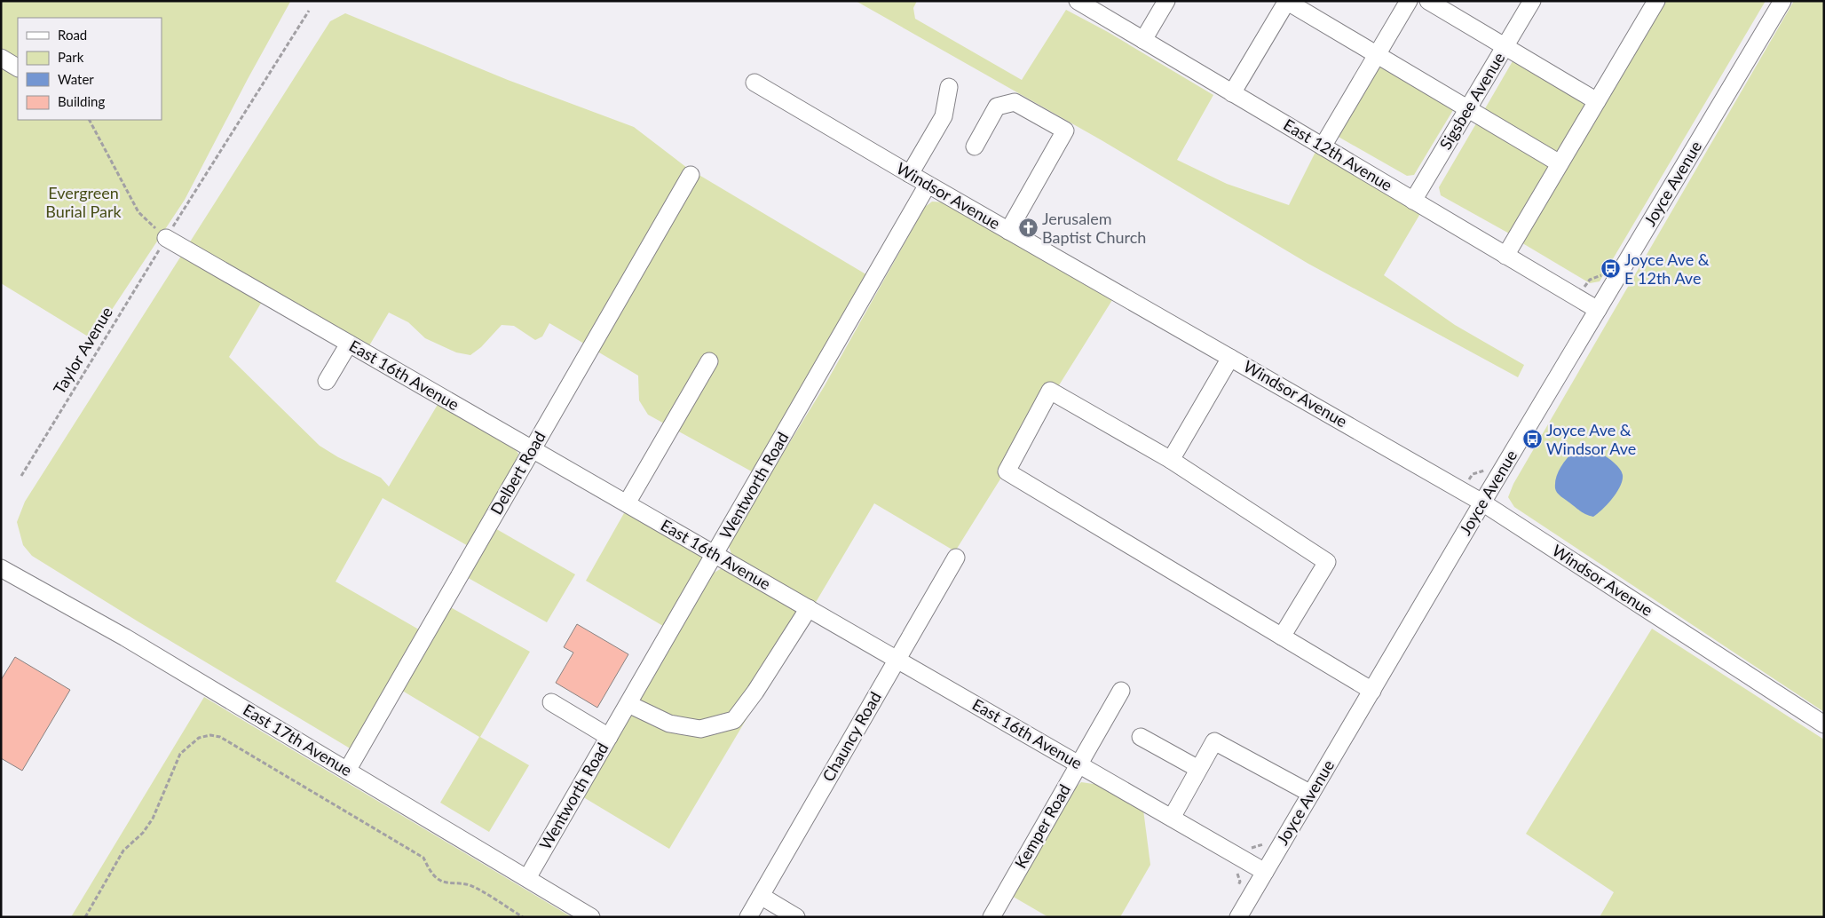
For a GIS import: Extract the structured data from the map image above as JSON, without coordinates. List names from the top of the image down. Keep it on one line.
{"streets":{"street":["Sigsbee Avenue","East 12th Avenue","Joyce Avenue","Windsor Avenue","East 16th Avenue","Delbert Road","Wentworth Road","Chauncy Road","East 17th Avenue","Kemper Road"],"path":["Taylor Avenue"]},"crossings":[["Sigsbee Avenue","East 12th Avenue"],["East 12th Avenue","Joyce Avenue"],["Joyce Avenue","Windsor Avenue"],["Joyce Avenue","East 16th Avenue"],["Windsor Avenue","Wentworth Road"],["Taylor Avenue","East 16th Avenue"],["East 16th Avenue","Delbert Road"],["East 16th Avenue","Wentworth Road"],["East 16th Avenue","Chauncy Road"],["East 16th Avenue","Kemper Road"],["Delbert Road","East 17th Avenue"],["Wentworth Road","East 17th Avenue"]],"parks":["Evergreen Burial Park"],"places":{"church":["Jerusalem Baptist Church"],"bus stop":["Joyce Ave & E 12th Ave","Joyce Ave & Windsor Ave"]},"legend":["Road","Park","Water","Building"]}
